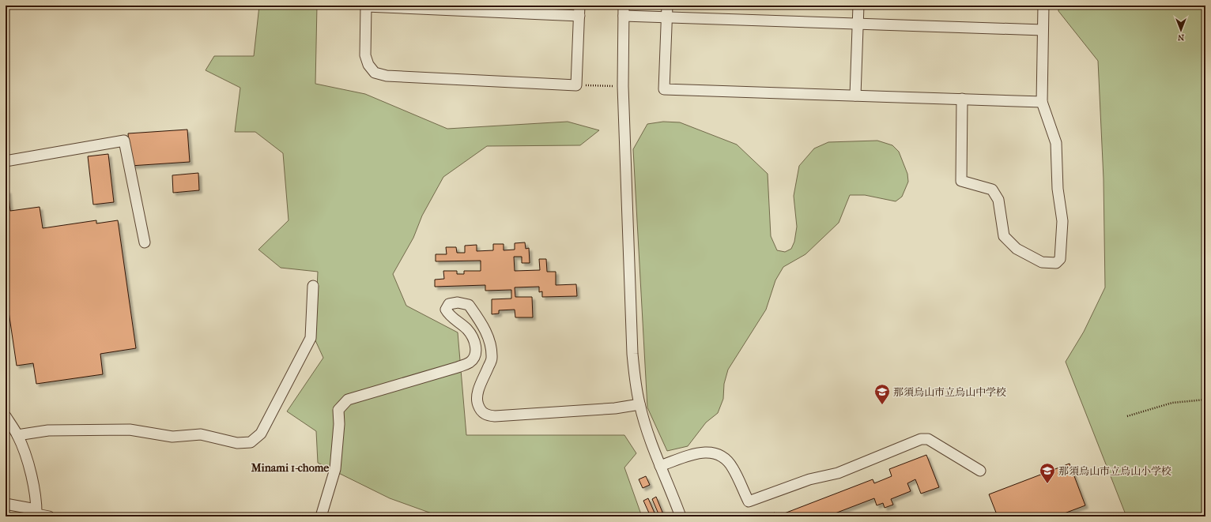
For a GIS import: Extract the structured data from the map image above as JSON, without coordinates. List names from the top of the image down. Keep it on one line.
{"districts":["Minami 1-chome"],"places":{"school or university":["那須烏山市立烏山中学校","那須烏山市立烏山小学校"]},"north":"bottom"}
